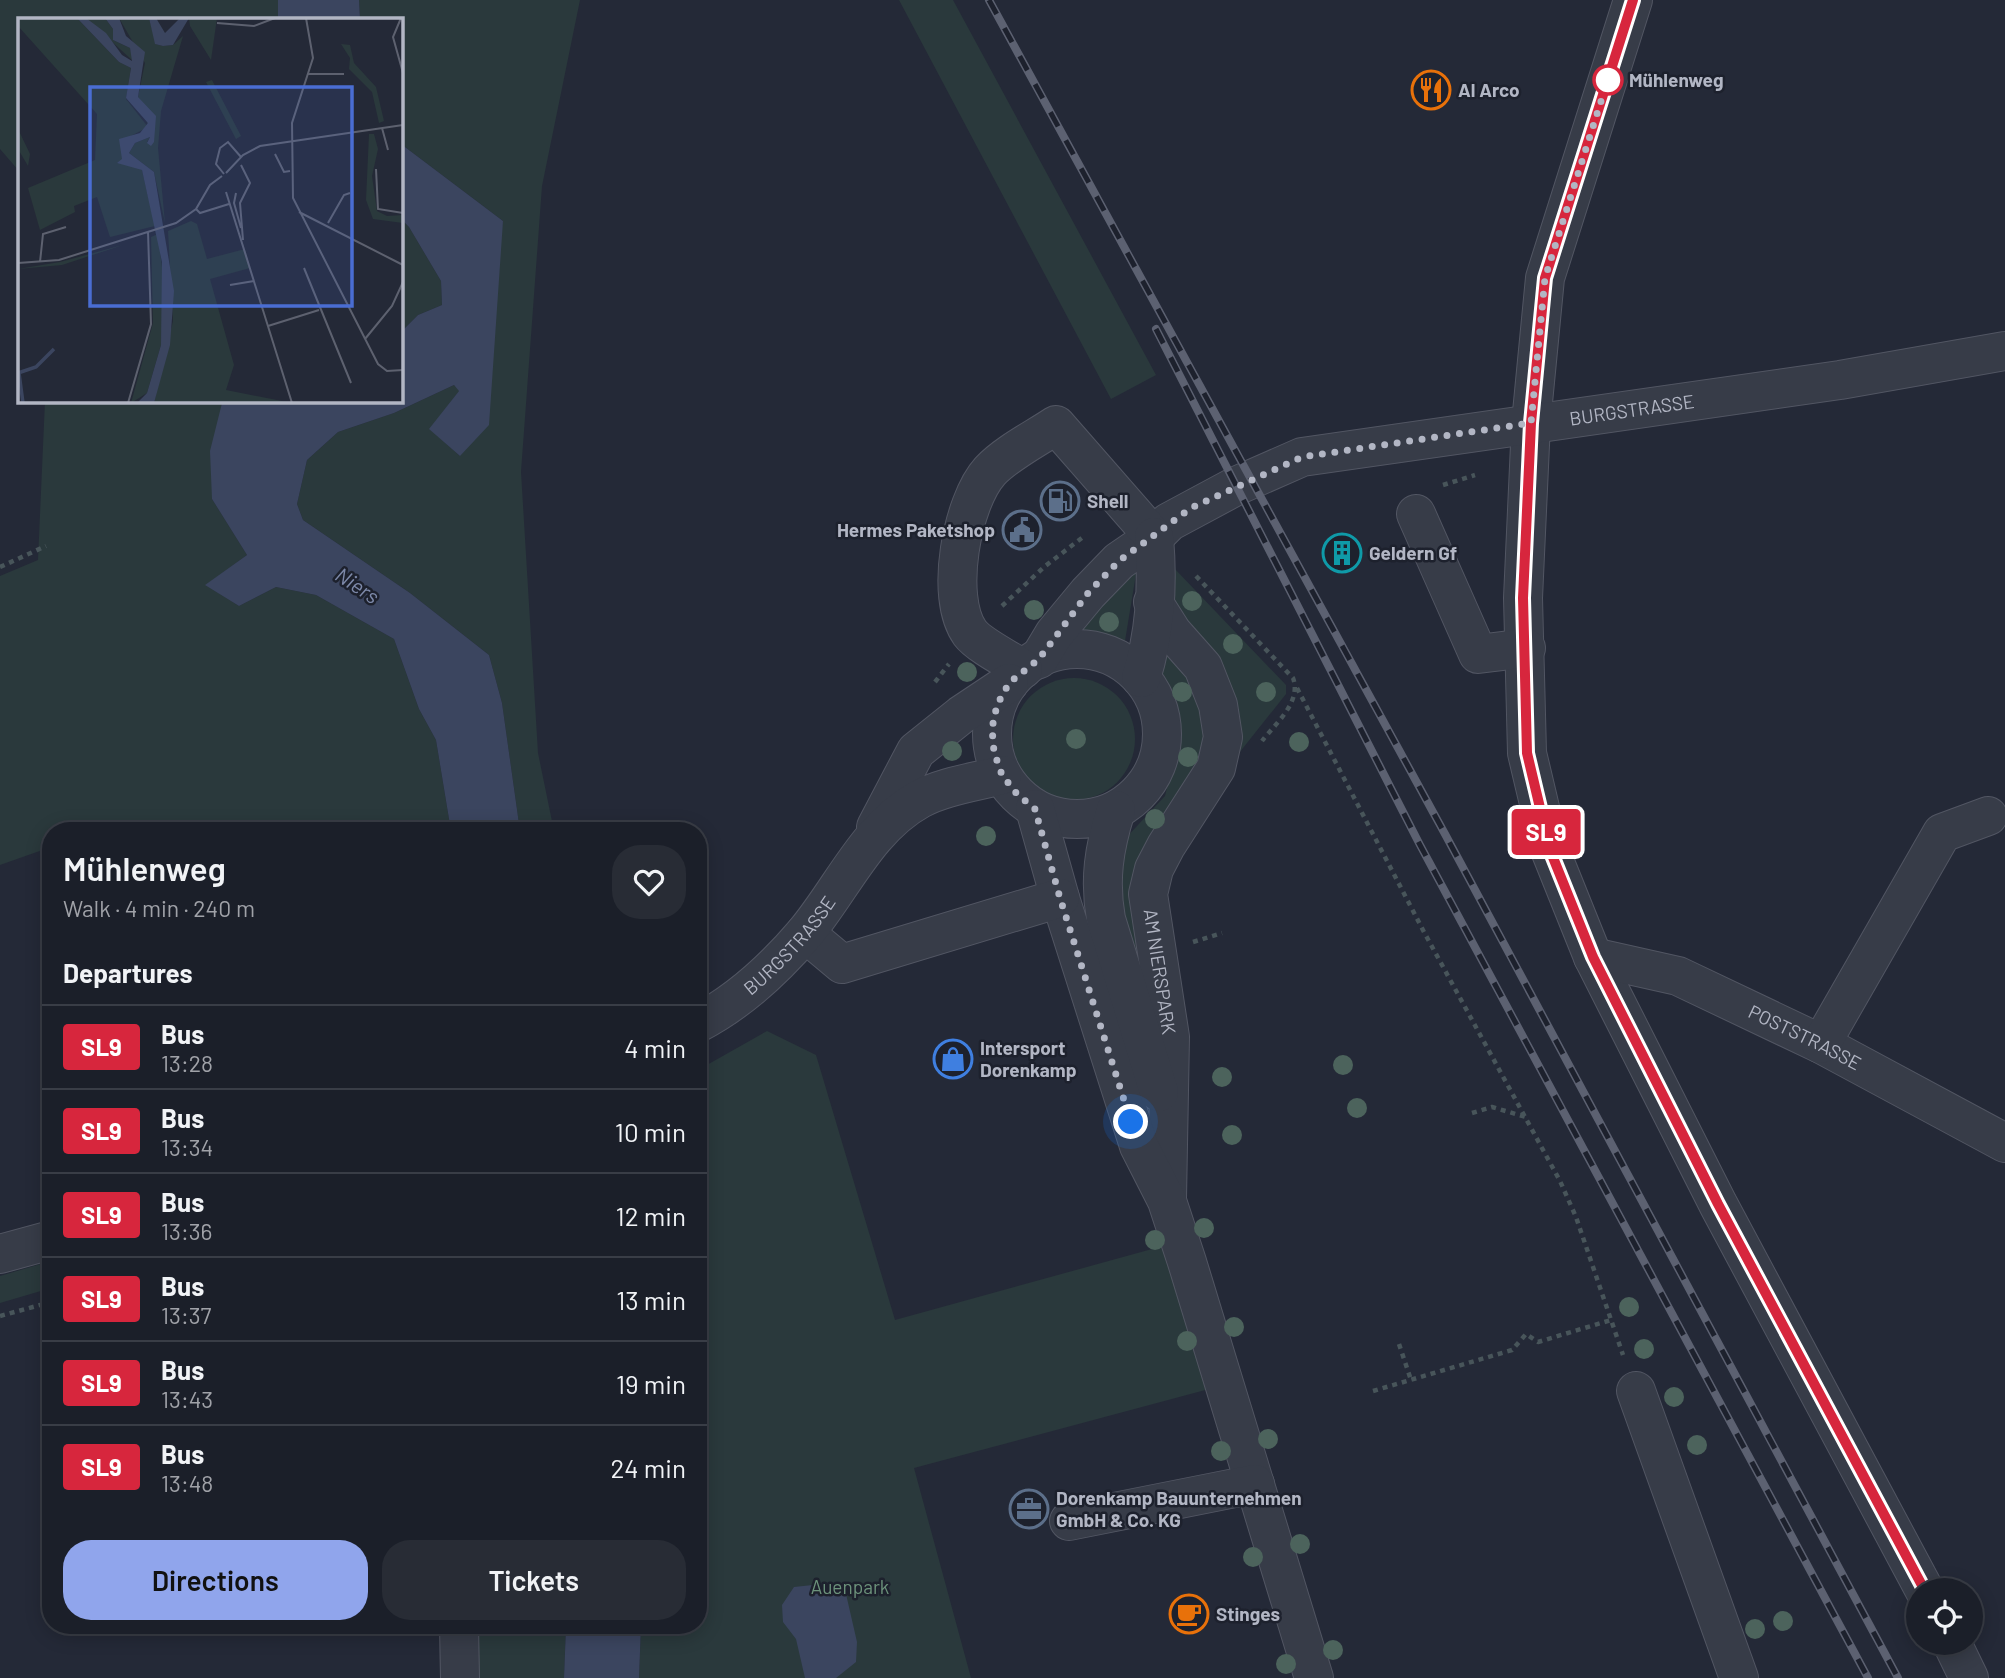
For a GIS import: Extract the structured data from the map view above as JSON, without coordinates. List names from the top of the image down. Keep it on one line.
{"streets":{"street":["BURGSTRASSE","AM NIERSPARK","POSTSTRASSE"]},"crossings":[["BURGSTRASSE","AM NIERSPARK"]],"water":["Niers"],"parks":["Auenpark"],"places":{"other":["Mühlenweg"],"restaurant":["Al Arco"],"fuel station":["Shell"],"public building":["Hermes Paketshop"],"building":["Geldern Gf"],"shop":["Intersport Dorenkamp"],"office":["Dorenkamp Bauunternehmen GmbH & Co. KG"],"cafe":["Stinges"]},"lines":["bus line SL9"],"page":{"on_map":"SL9","heading":[["Mühlenweg","Walk · 4 min · 240 m"],"Departures"],"list":[{"mark":"SL9","name":"Bus","note":"13:28","value":"4 min"},{"mark":"SL9","name":"Bus","note":"13:34","value":"10 min"},{"mark":"SL9","name":"Bus","note":"13:36","value":"12 min"},{"mark":"SL9","name":"Bus","note":"13:37","value":"13 min"},{"mark":"SL9","name":"Bus","note":"13:43","value":"19 min"},{"mark":"SL9","name":"Bus","note":"13:48","value":"24 min"}],"buttons":["Directions","Tickets"]}}
